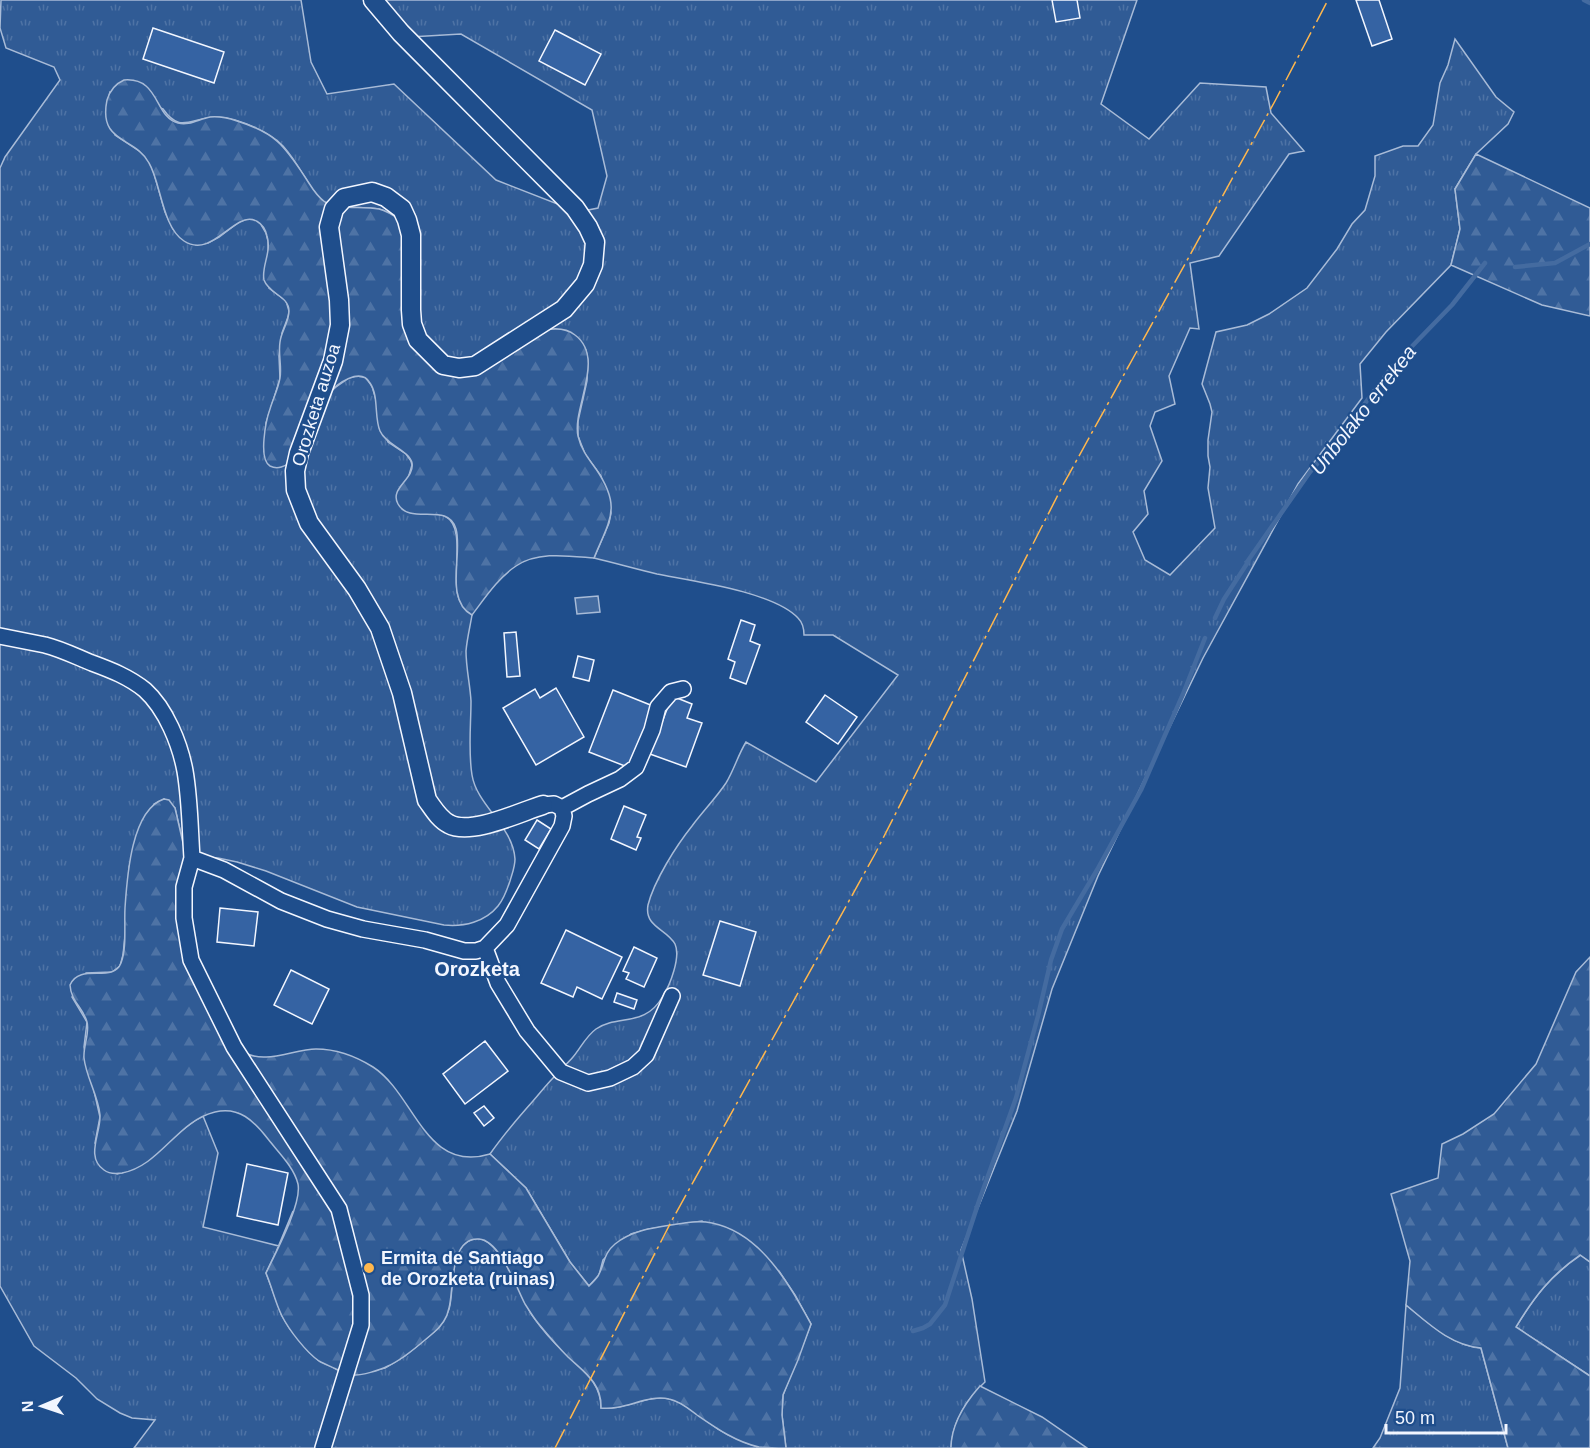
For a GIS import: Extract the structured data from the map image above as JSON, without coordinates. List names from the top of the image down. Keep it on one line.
{"streets":{"street":["Orozketa auzoa"]},"districts":["Orozketa"],"water":["Unbolako errekea"],"places":["Ermita de Santiago de Orozketa (ruinas)"],"scale_bar":"50 m","north":"left"}
